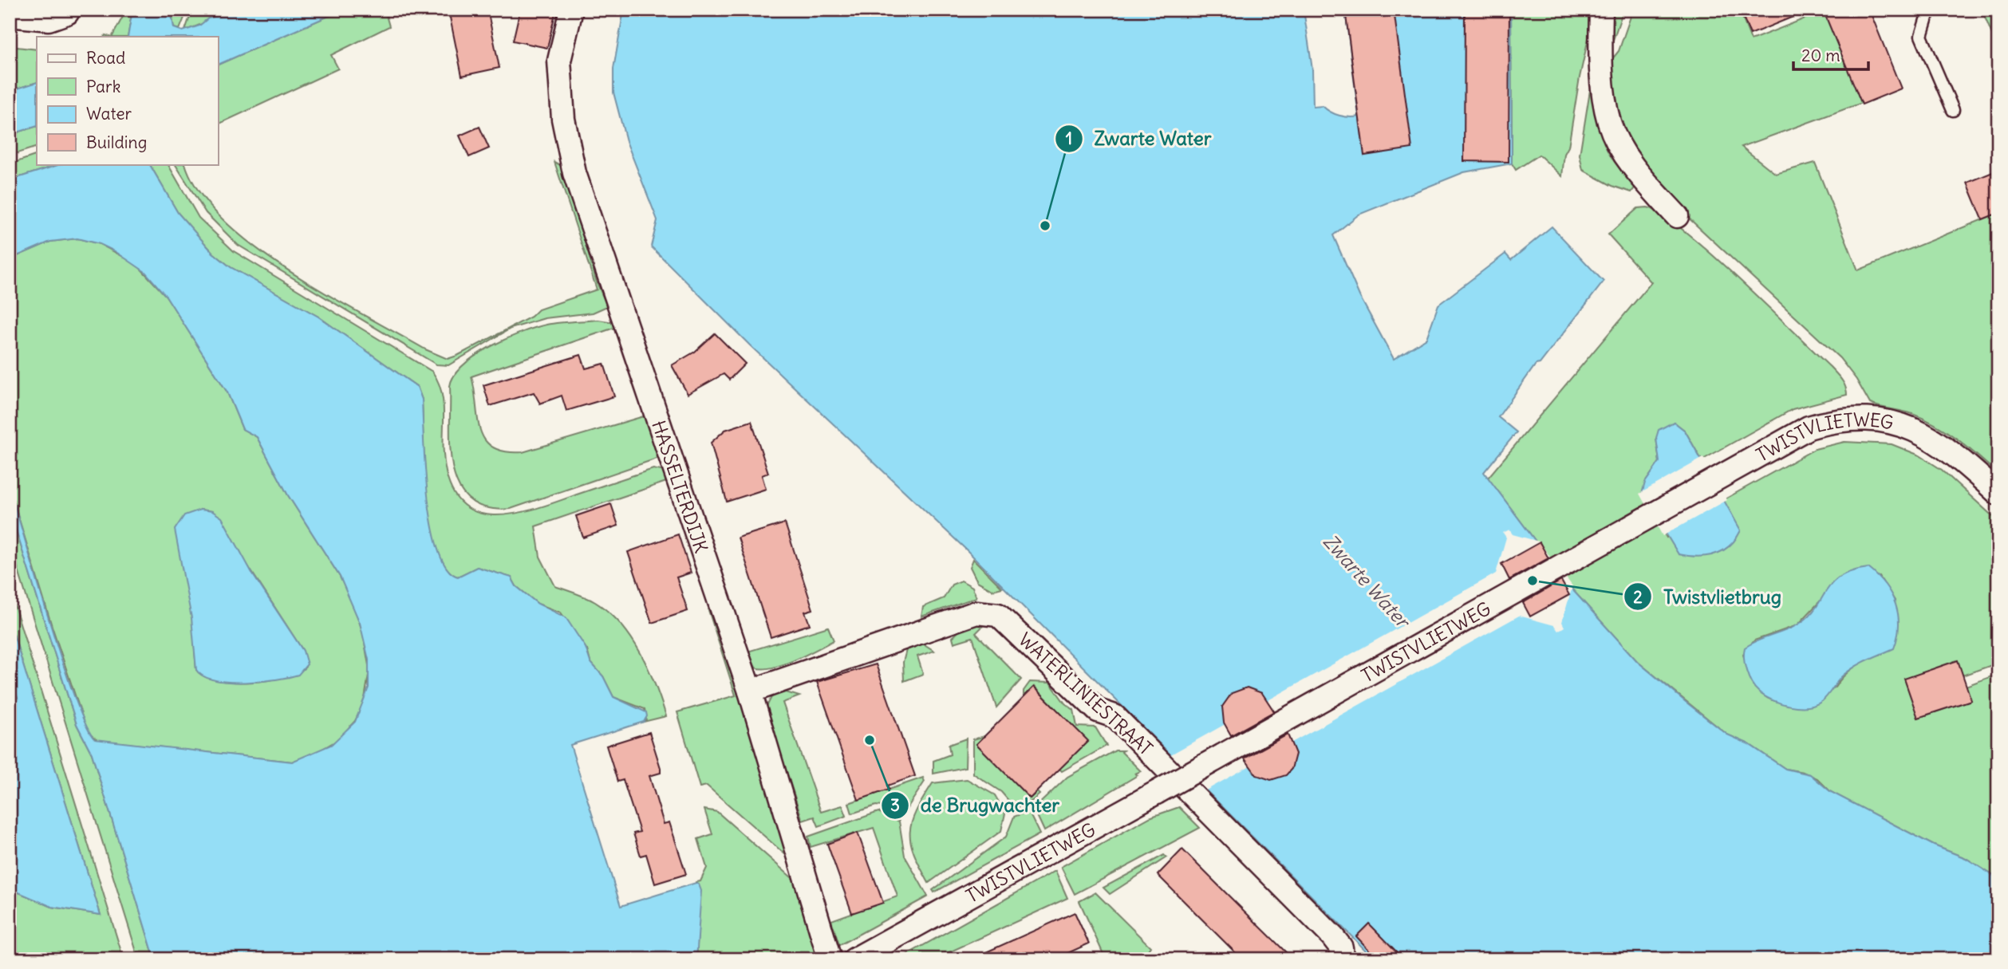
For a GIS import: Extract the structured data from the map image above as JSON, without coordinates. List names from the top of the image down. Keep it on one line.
{"streets":{"street":["TWISTVLIETWEG","HASSELTERDIJK","WATERLINIESTRAAT"]},"crossings":[["HASSELTERDIJK","WATERLINIESTRAAT"]],"water":["Zwarte Water"],"places":["Zwarte Water","Twistvlietbrug","de Brugwachter"],"legend":["Road","Park","Water","Building"],"scale_bar":"20 m"}
